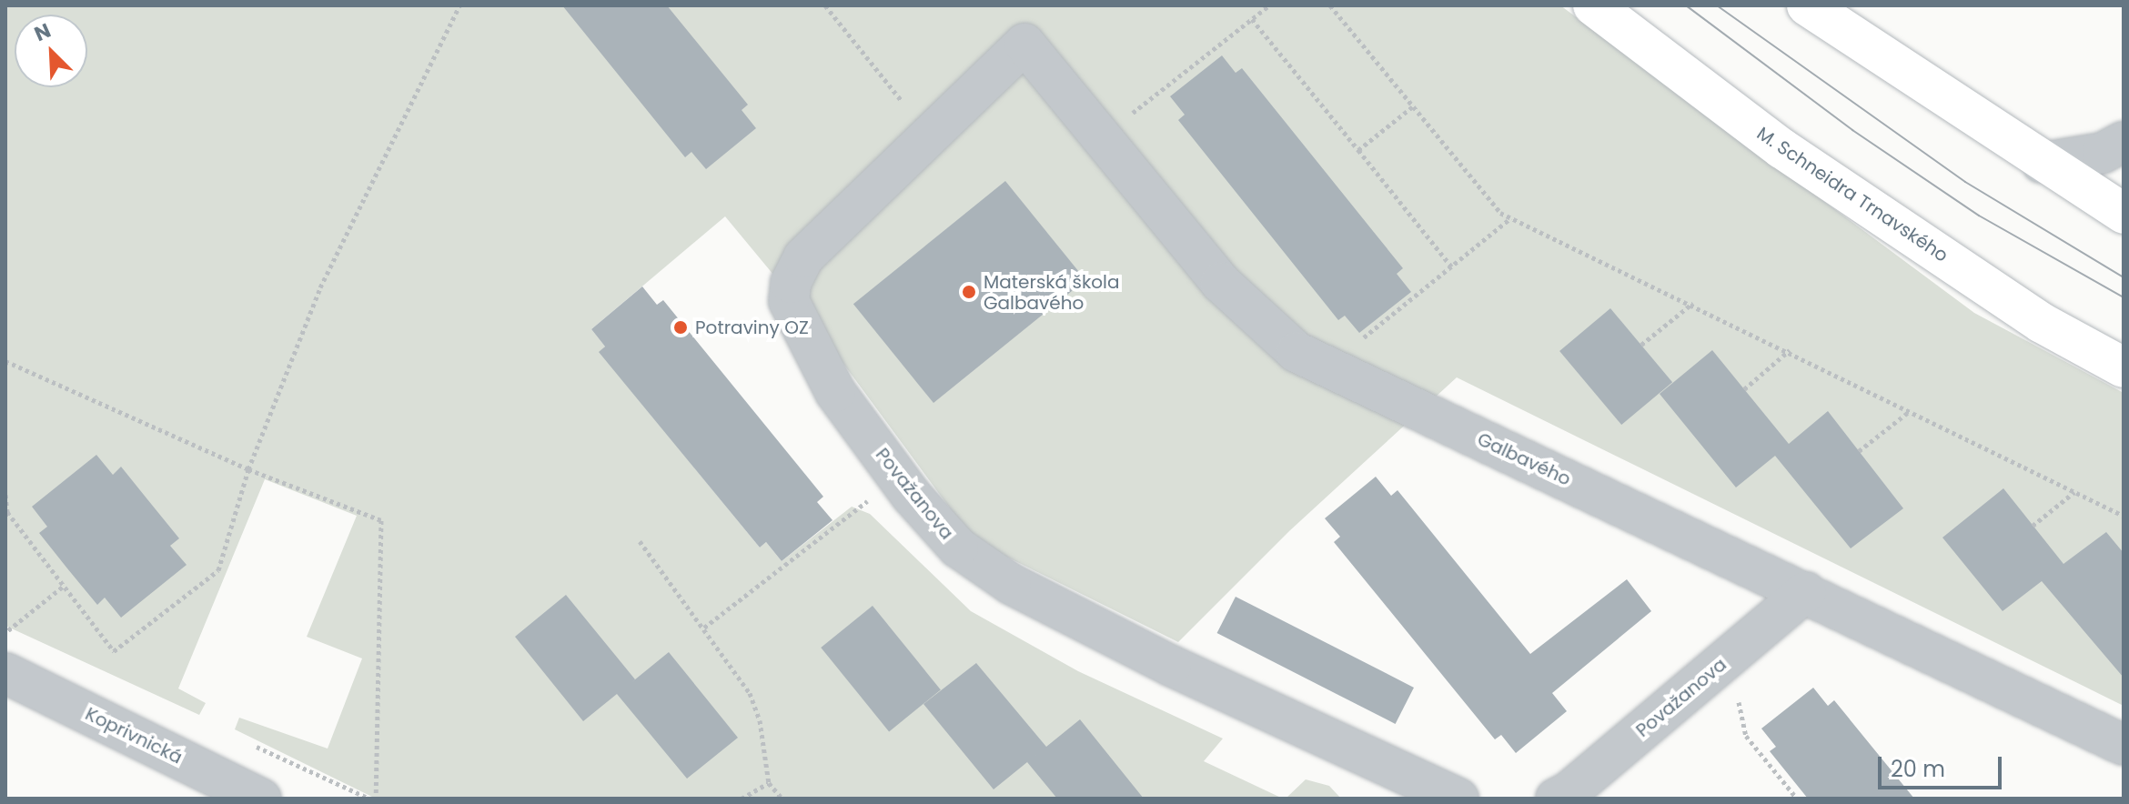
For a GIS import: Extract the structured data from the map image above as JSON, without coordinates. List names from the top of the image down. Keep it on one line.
{"streets":{"main road":["M. Schneidra Trnavského"],"street":["Galbavého","Považanova","Koprivnická"]},"crossings":[["Galbavého","Považanova"]],"places":["Materská škola Galbavého","Potraviny OZ"],"scale_bar":"20 m","north":"top left"}
